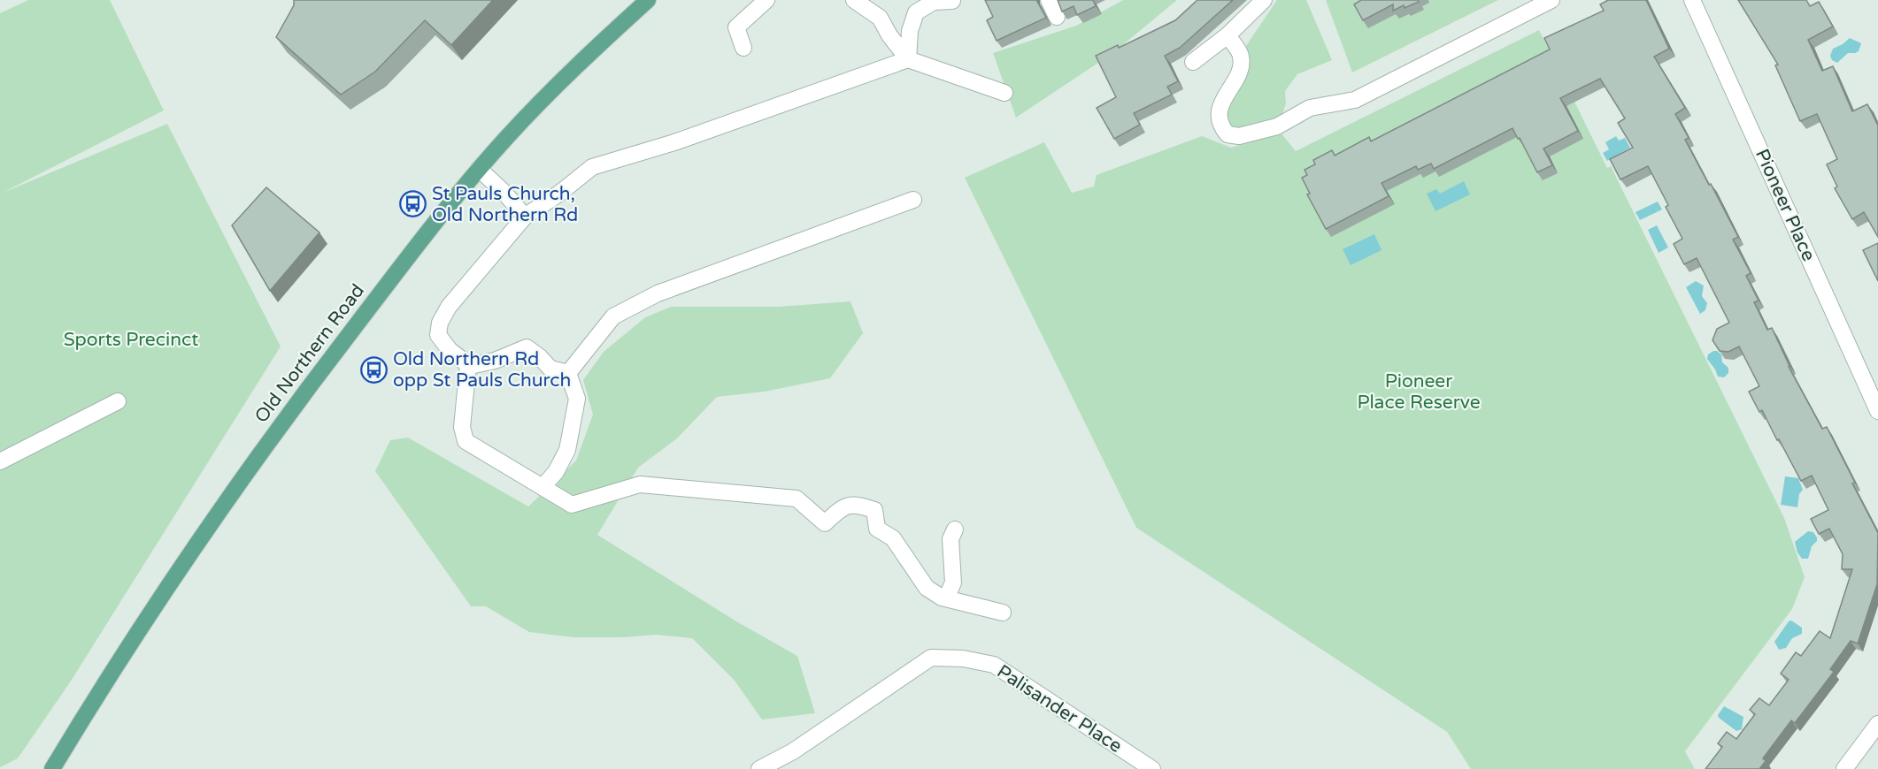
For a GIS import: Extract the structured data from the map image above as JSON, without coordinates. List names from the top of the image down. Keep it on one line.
{"streets":{"main road":["Old Northern Road"],"street":["Pioneer Place","Palisander Place"]},"parks":["Sports Precinct","Pioneer Place Reserve"],"places":{"bus stop":["St Pauls Church, Old Northern Rd","Old Northern Rd opp St Pauls Church"]}}
